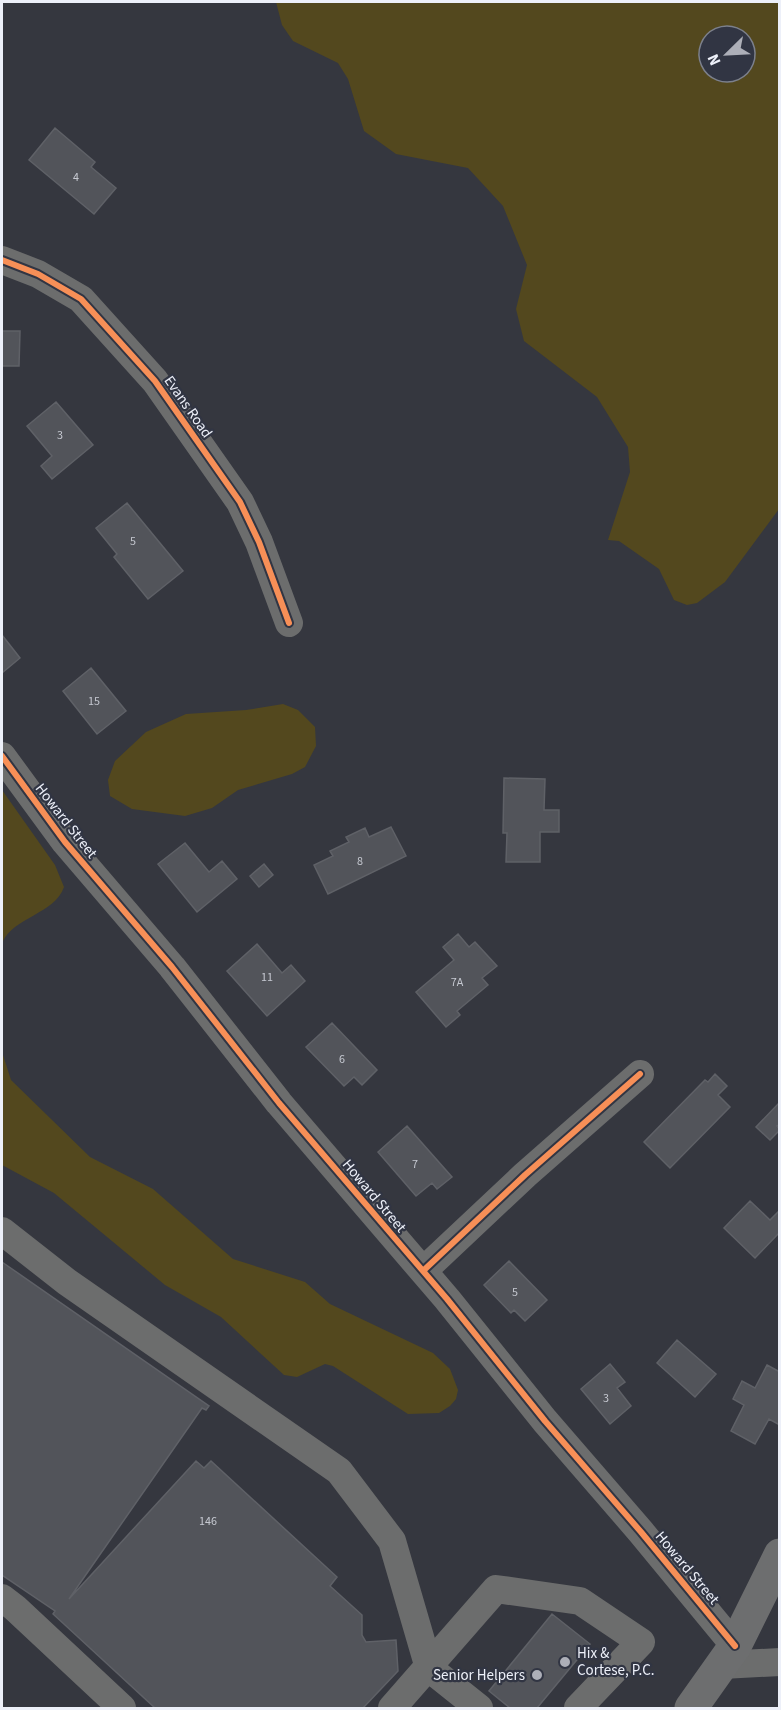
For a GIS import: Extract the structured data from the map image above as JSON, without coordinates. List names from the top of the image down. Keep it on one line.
{"streets":{"street":["Evans Road","Howard Street"]},"places":["Hix & Cortese, P.C.","Senior Helpers"],"house_numbers":["4","3","5","15","8","11","7A","6","7","5","3","146"],"north":"bottom left"}
